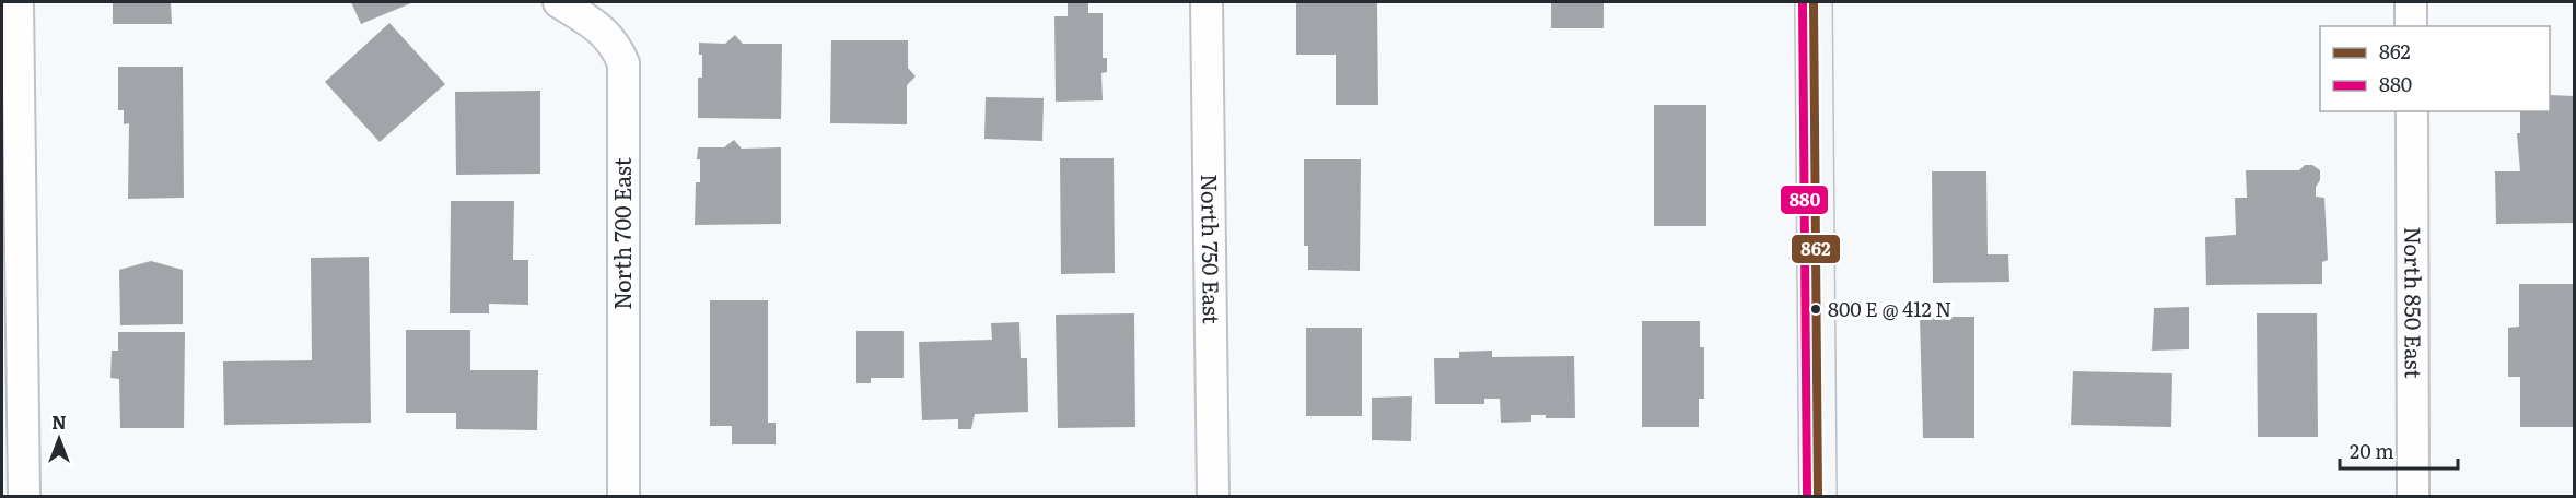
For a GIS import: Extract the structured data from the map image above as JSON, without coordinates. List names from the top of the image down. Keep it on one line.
{"streets":{"street":["North 700 East","North 750 East","North 850 East"]},"places":["800 E @ 412 N"],"lines":["transit line 862","transit line 880"],"legend":["862","880"],"scale_bar":"20 m","north":"top"}
